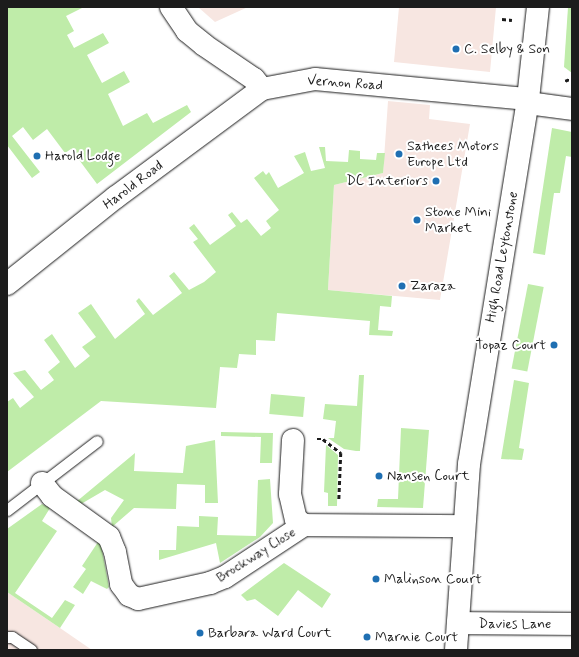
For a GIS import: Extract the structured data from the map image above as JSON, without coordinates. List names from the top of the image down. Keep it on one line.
{"streets":{"street":["Vernon Road","Harold Road","High Road Leytonstone","Brockway Close","Davies Lane"]},"crossings":[["Vernon Road","Harold Road"],["Vernon Road","High Road Leytonstone"],["High Road Leytonstone","Brockway Close"],["High Road Leytonstone","Davies Lane"]],"places":["C. Selby & Son","Sathees Motors Europe Ltd","Harold Lodge","DC Interiors","Stone Mini Market","Zaraza","Topaz Court","Nansen Court","Malinson Court","Barbara Ward Court","Marnie Court"]}
